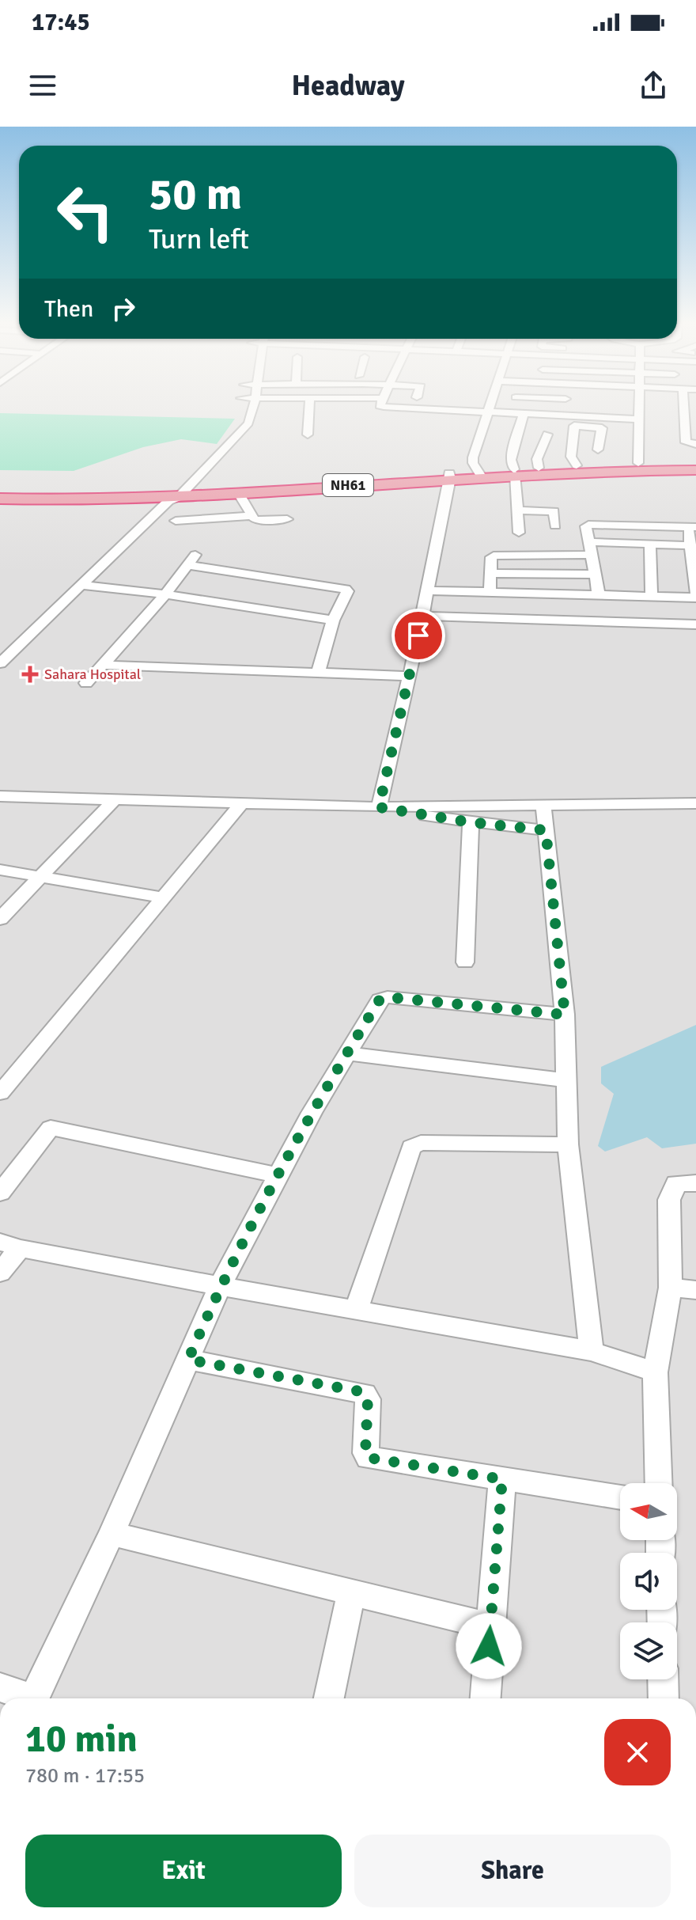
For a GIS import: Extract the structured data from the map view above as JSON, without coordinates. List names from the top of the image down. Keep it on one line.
{"streets":{"highway":["NH61"]},"places":{"health":["Sahara Hospital"]},"north":"left","page":{"status":"17:45","header":"Headway","turn":["50 m","Turn left"],"then":"Then","heading":["10 min","780 m · 17:55"],"buttons":["Exit","Share"]}}
